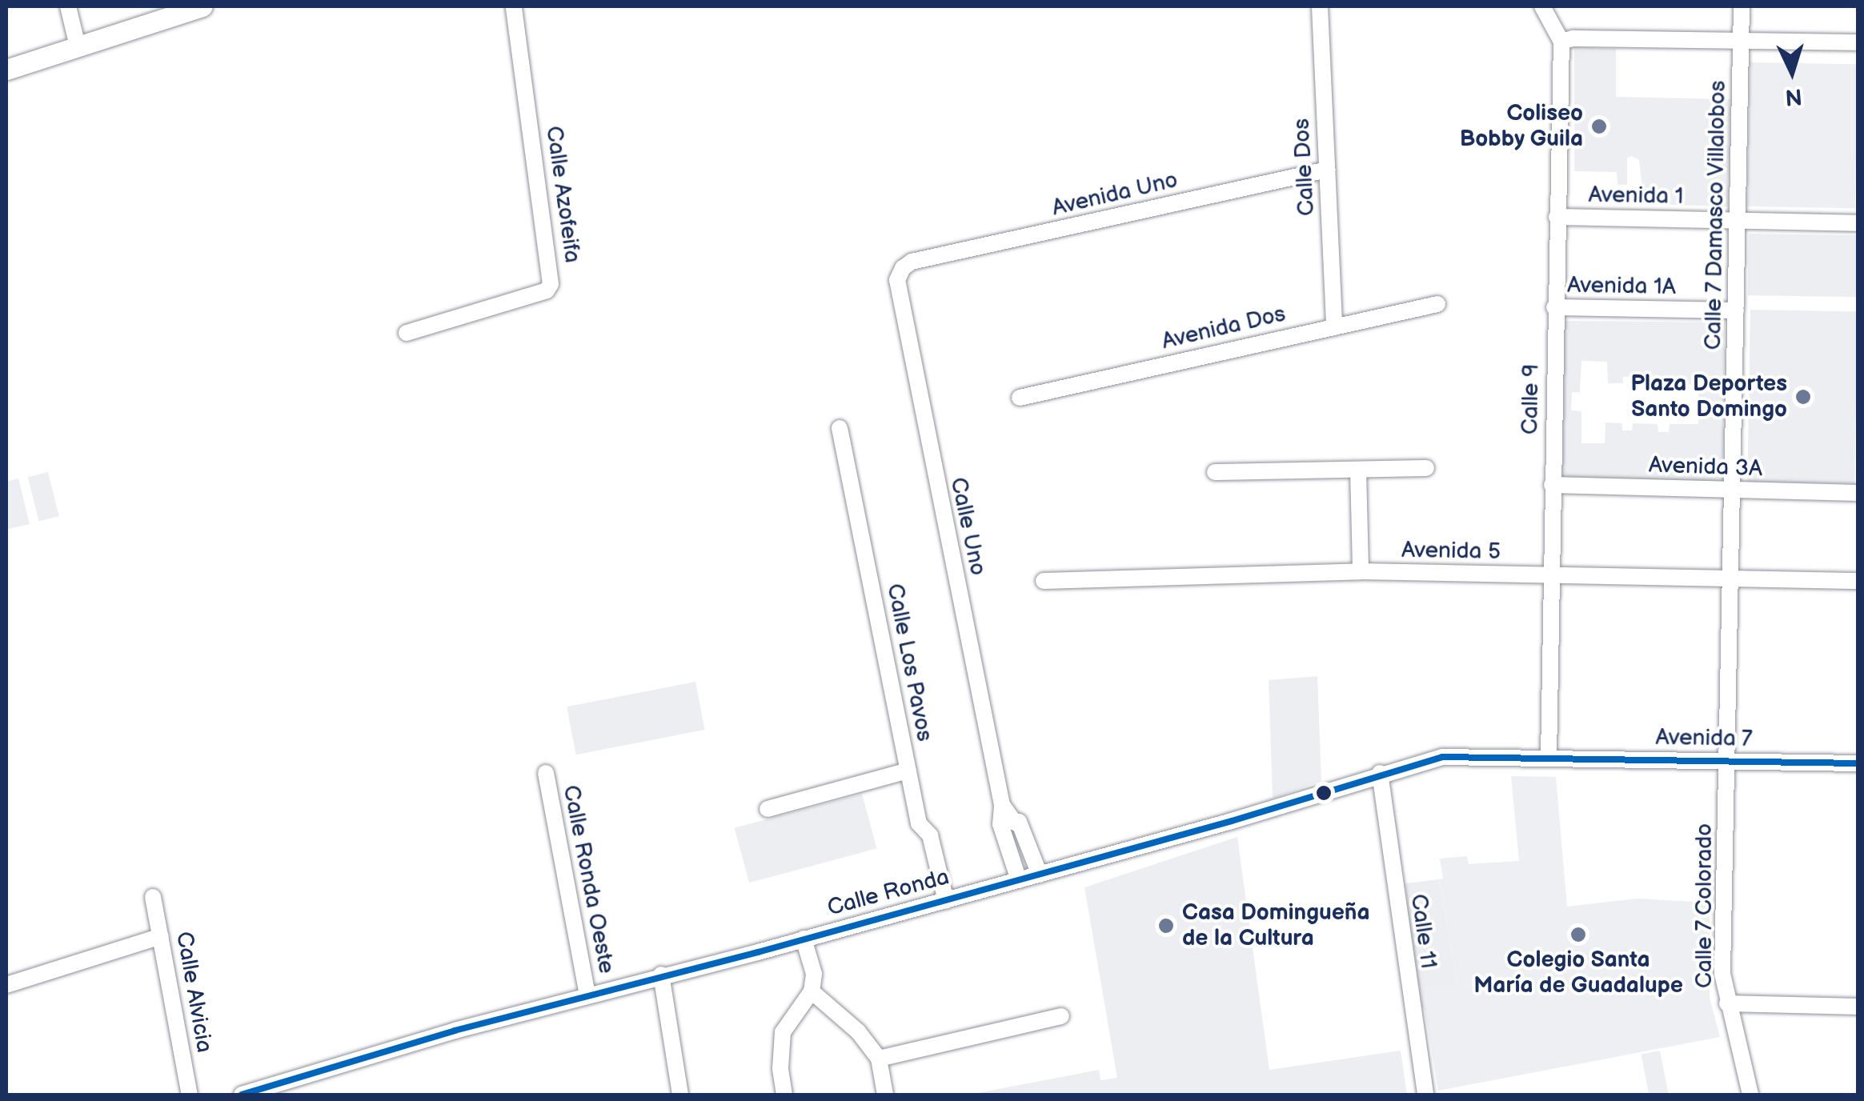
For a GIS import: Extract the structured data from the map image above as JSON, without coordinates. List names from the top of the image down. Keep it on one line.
{"streets":{"street":["Calle Dos","Calle Azofeifa","Avenida Uno","Avenida 1","Calle 7 Damasco Villalobos","Avenida 1A","Avenida Dos","Calle 9","Avenida 3A","Calle Uno","Avenida 5","Calle Los Pavos","Avenida 7","Calle Ronda Oeste","Calle Ronda","Calle 7 Colorado","Calle 11","Calle Alvicia"]},"crossings":[["Calle Dos","Avenida Uno"],["Calle Dos","Avenida Dos"],["Avenida Uno","Calle Uno"],["Avenida 1","Calle 7 Damasco Villalobos"],["Avenida 1","Calle 9"],["Calle 7 Damasco Villalobos","Avenida 1A"],["Calle 7 Damasco Villalobos","Avenida 3A"],["Calle 7 Damasco Villalobos","Avenida 5"],["Calle 7 Damasco Villalobos","Avenida 7"],["Calle 7 Damasco Villalobos","Calle 7 Colorado"],["Avenida 1A","Calle 9"],["Calle 9","Avenida 3A"],["Calle 9","Avenida 5"],["Calle 9","Avenida 7"],["Calle 9","Calle Ronda"],["Calle Uno","Calle Ronda"],["Calle Los Pavos","Calle Ronda"],["Avenida 7","Calle Ronda"],["Avenida 7","Calle 7 Colorado"],["Calle Ronda Oeste","Calle Ronda"],["Calle Ronda","Calle 11"]],"places":["Coliseo Bobby Guila","Plaza Deportes Santo Domingo","Casa Domingueña de la Cultura","Colegio Santa María de Guadalupe"],"north":"bottom"}
